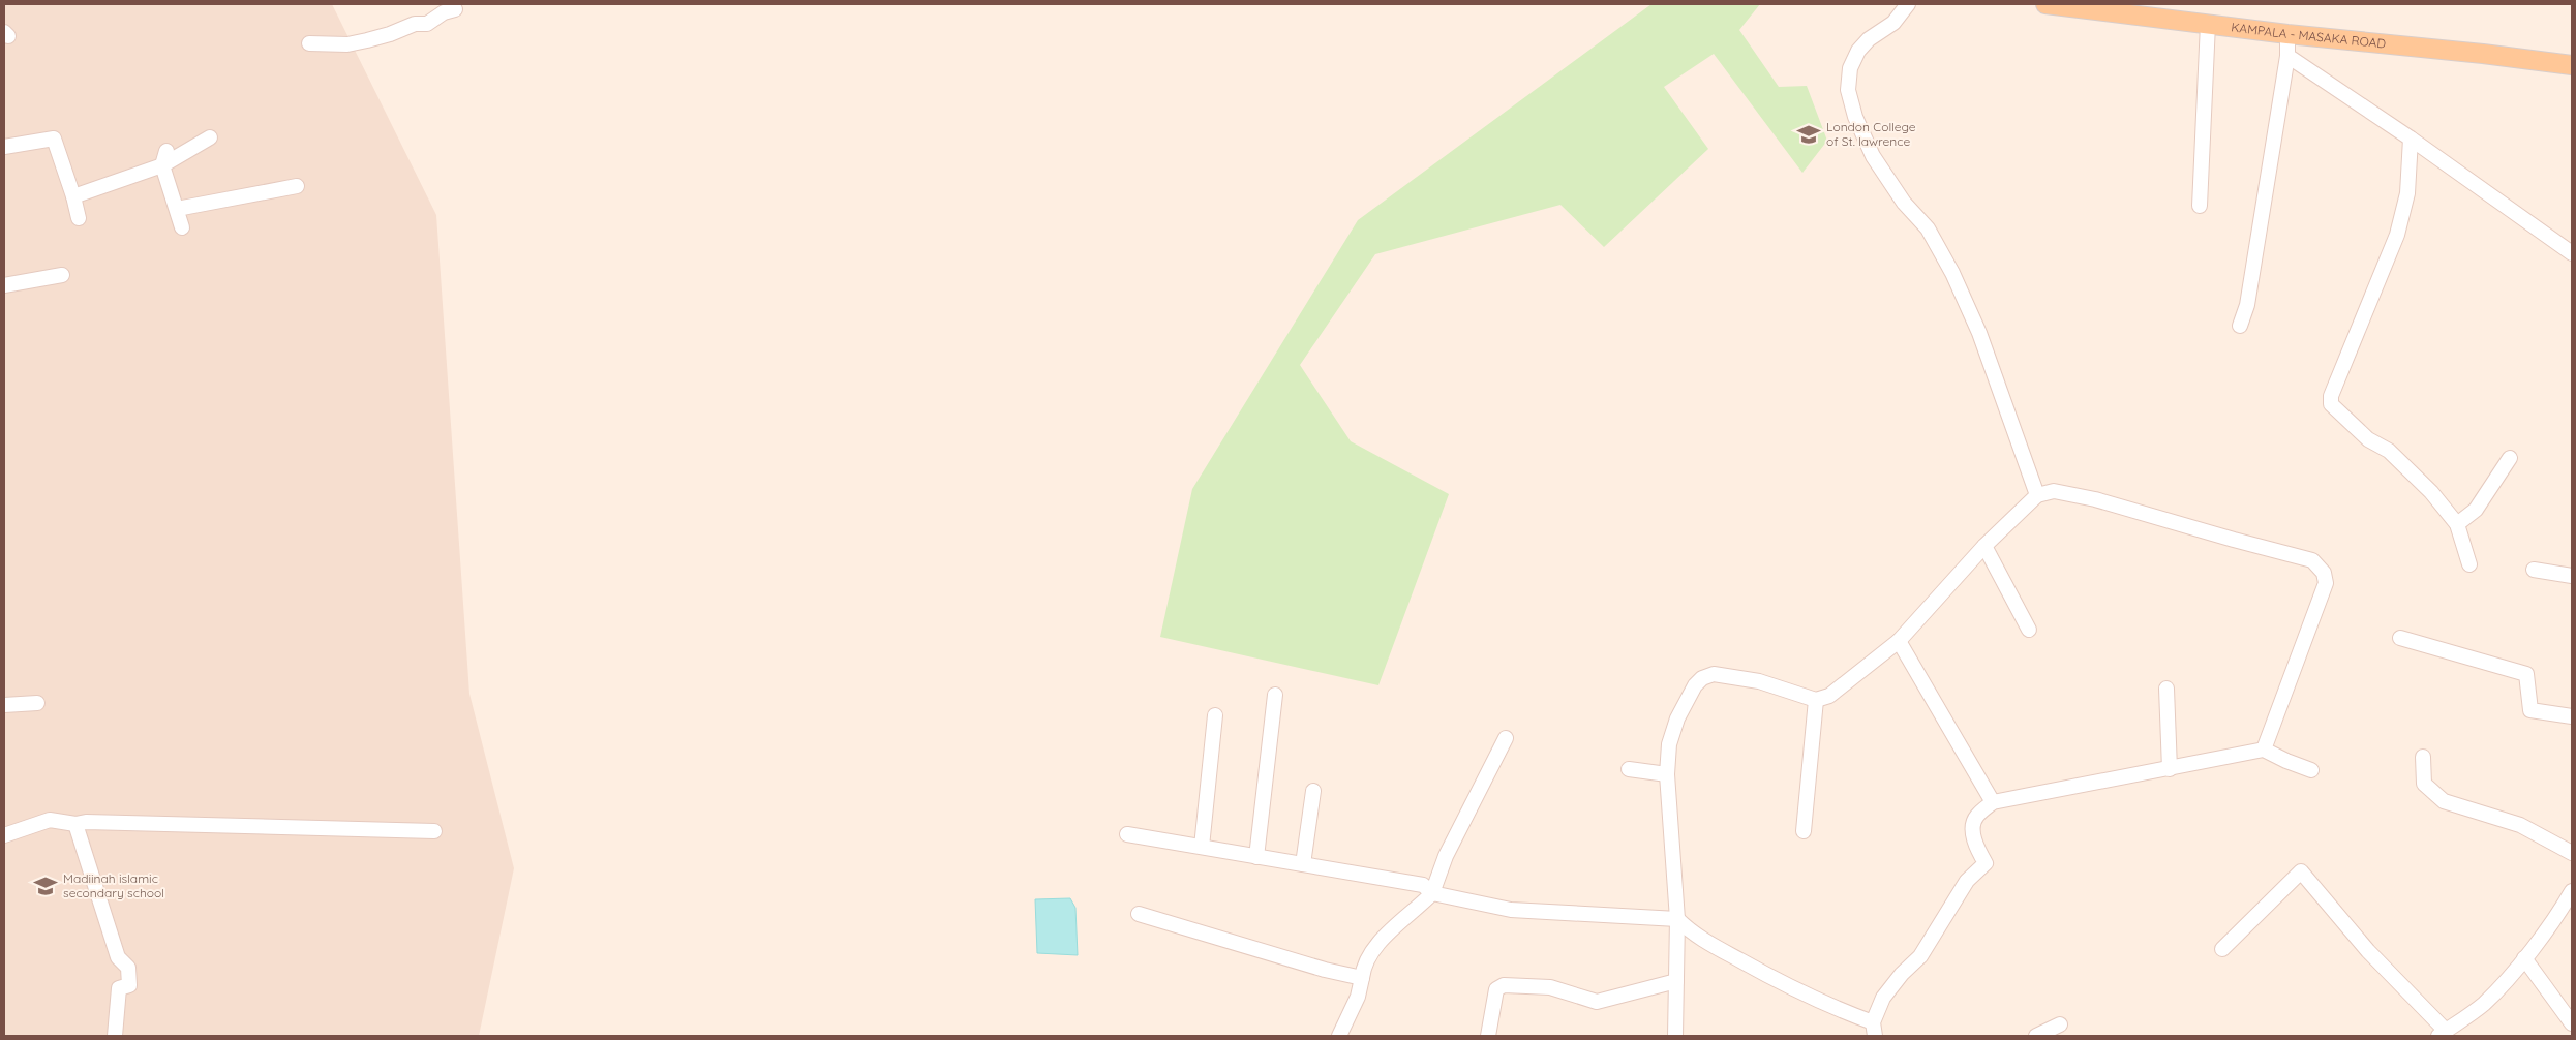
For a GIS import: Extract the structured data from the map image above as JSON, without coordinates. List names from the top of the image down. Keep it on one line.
{"streets":{"main road":["KAMPALA - MASAKA ROAD"]},"places":{"school or university":["London College of St. lawrence","Madiinah islamic secondary school"]}}
